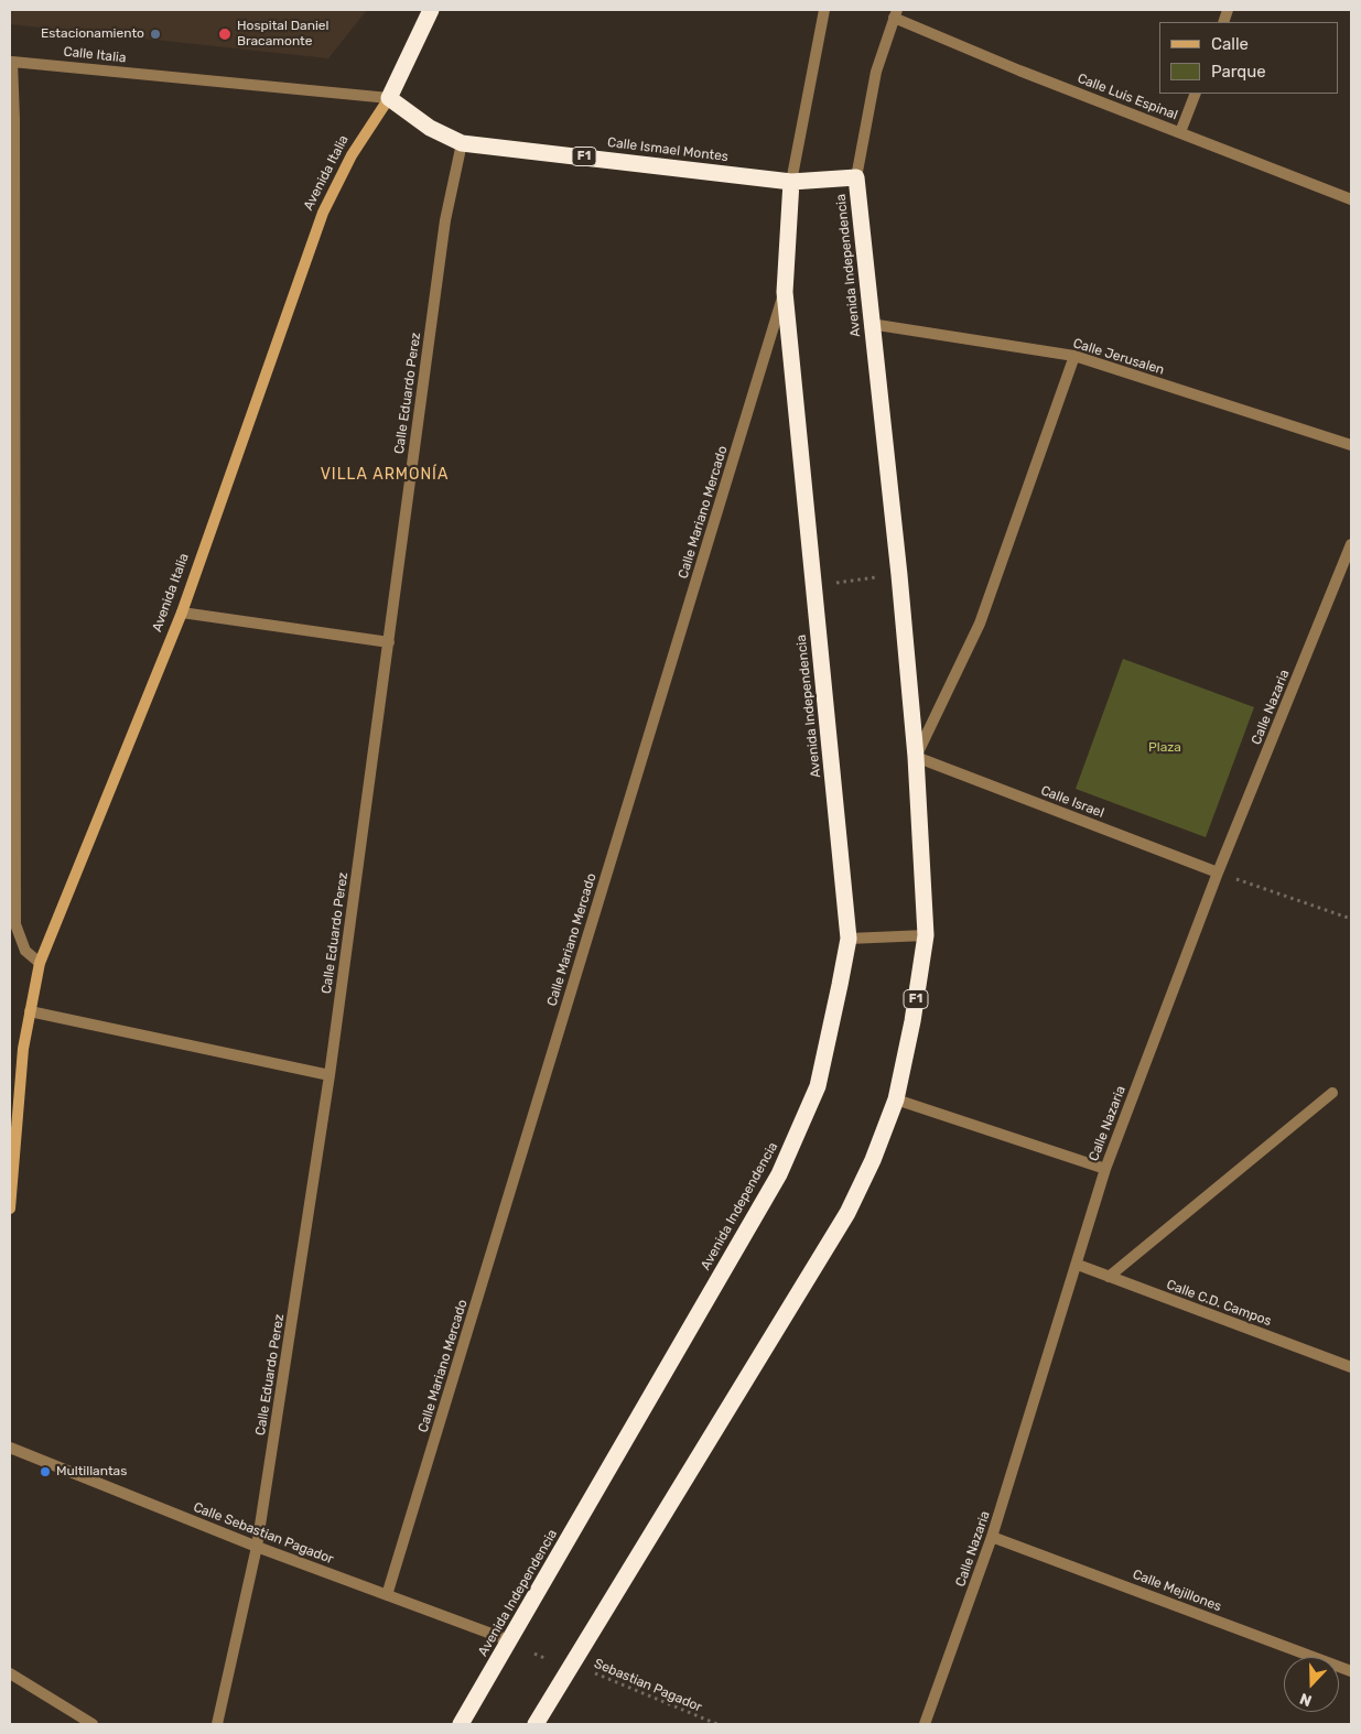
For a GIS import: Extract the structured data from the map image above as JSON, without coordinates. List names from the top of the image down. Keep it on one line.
{"streets":{"highway":["Calle Ismael Montes","F1","Avenida Italia","Avenida Independencia"],"street":["Calle Italia","Calle Luis Espinal","Calle Jerusalen","Calle Eduardo Perez","Calle Mariano Mercado","Calle Nazaria","Calle Israel","Calle C.D. Campos","Calle Sebastian Pagador","Calle Mejillones"],"path":["Sebastian Pagador"]},"crossings":[["Calle Italia","Calle Ismael Montes"],["Calle Italia","Avenida Italia"],["Calle Ismael Montes","Avenida Italia"],["Calle Ismael Montes","Avenida Independencia"],["Calle Ismael Montes","Calle Eduardo Perez"],["Avenida Independencia","Calle Jerusalen"],["Avenida Independencia","Calle Mariano Mercado"],["Avenida Independencia","Calle Israel"],["Avenida Independencia","Calle Sebastian Pagador"],["Avenida Independencia","Sebastian Pagador"],["Calle Eduardo Perez","Calle Sebastian Pagador"],["Calle Mariano Mercado","Calle Sebastian Pagador"],["Calle Nazaria","Calle Israel"],["Calle Nazaria","Calle C.D. Campos"],["Calle Nazaria","Calle Mejillones"]],"districts":["VILLA ARMONÍA"],"parks":["Plaza"],"places":["Estacionamiento","Hospital Daniel Bracamonte","Multillantas"],"legend":["Calle","Parque"],"north":"bottom"}
